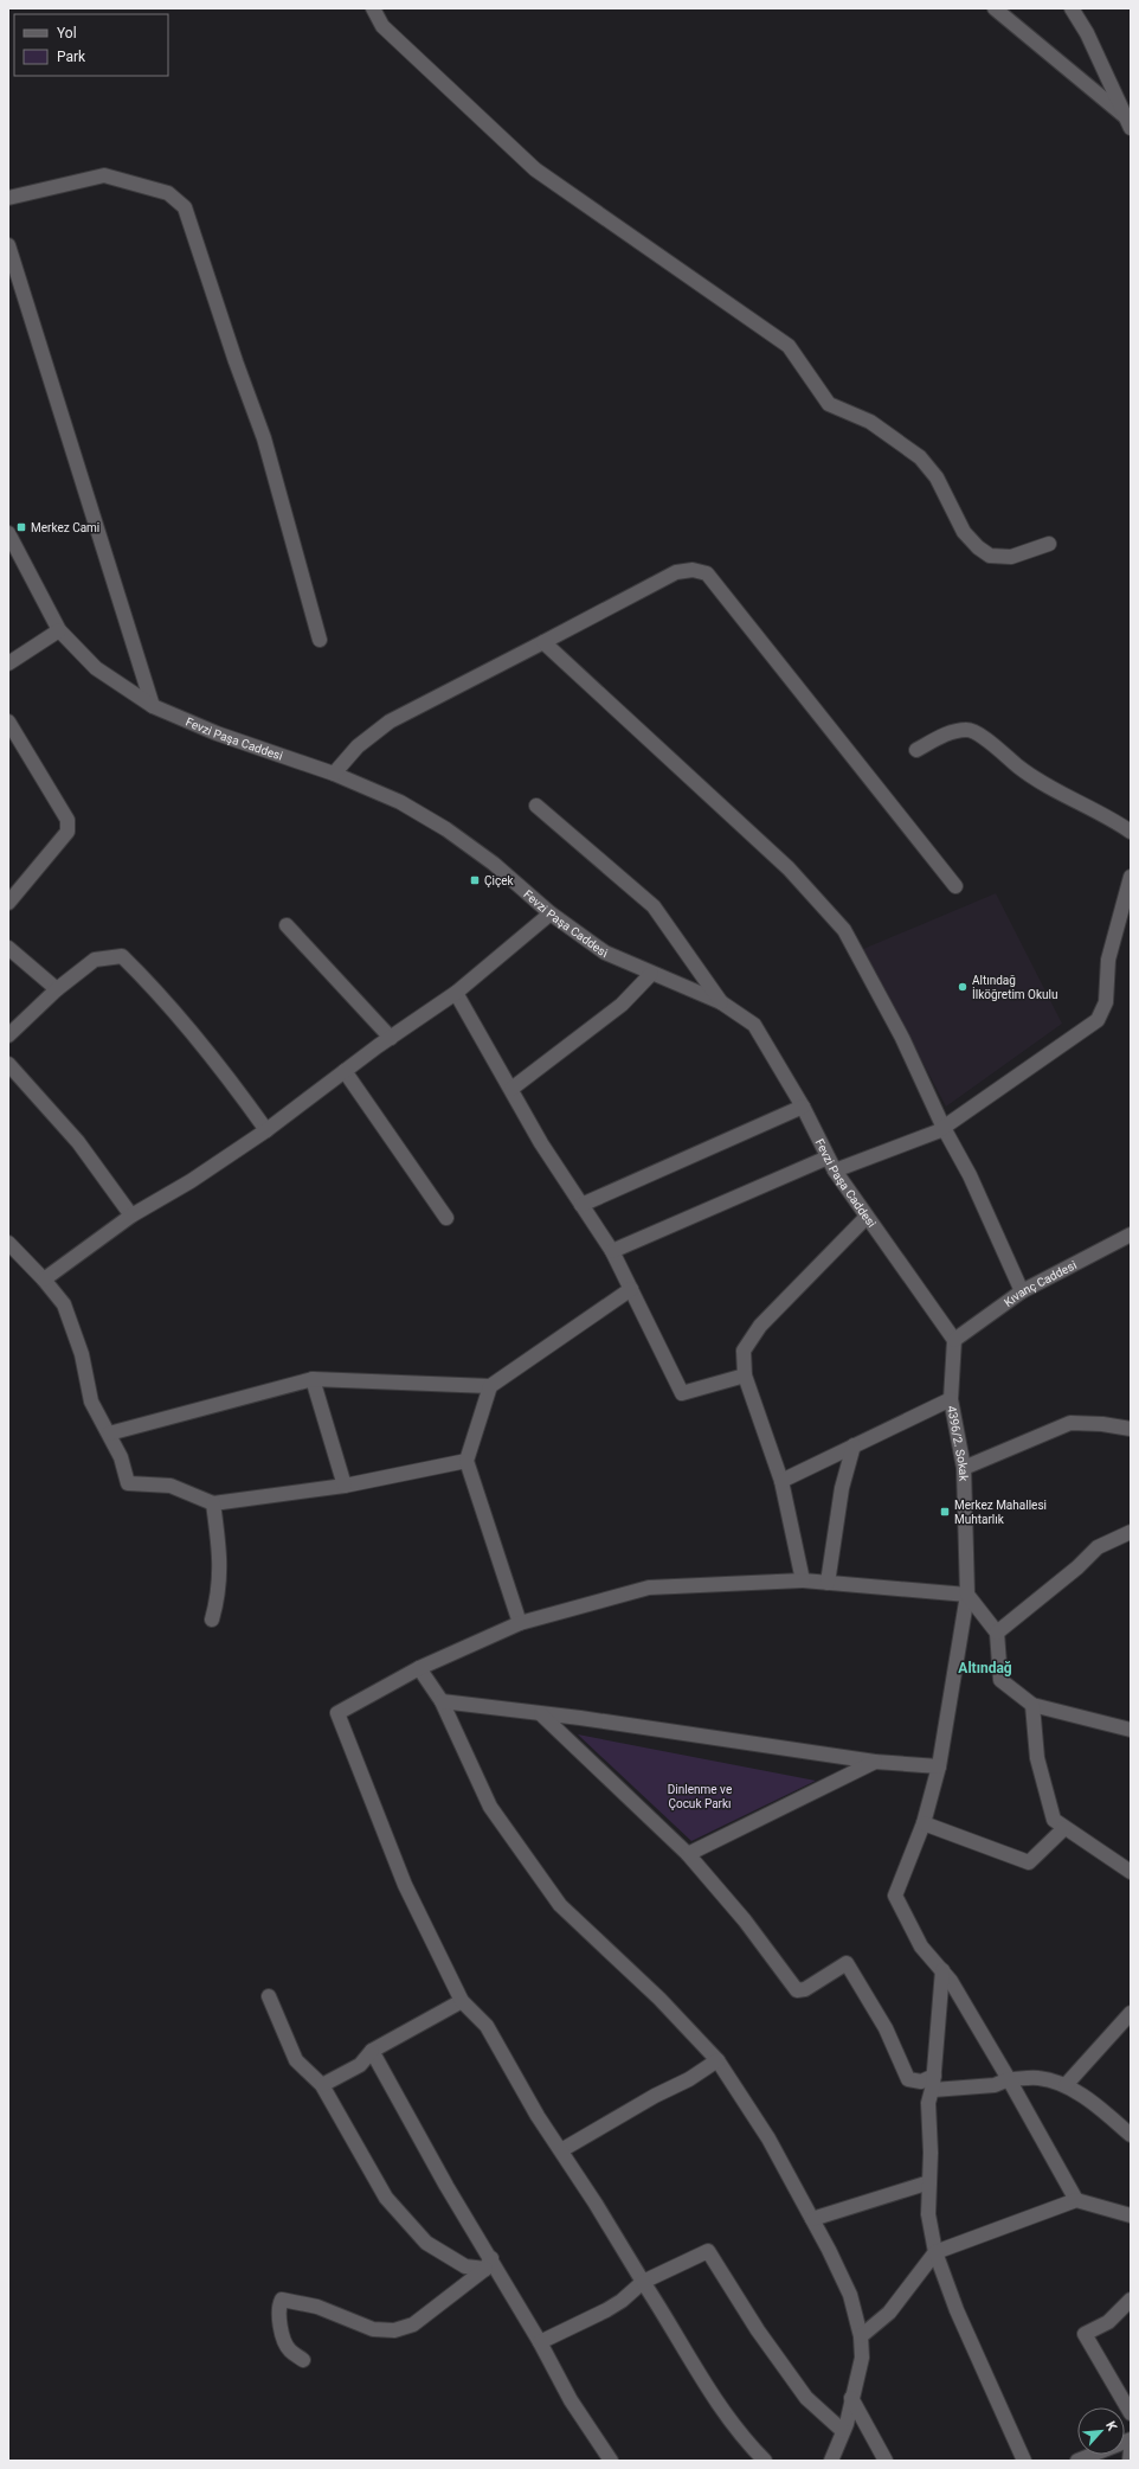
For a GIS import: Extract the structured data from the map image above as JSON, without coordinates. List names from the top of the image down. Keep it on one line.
{"streets":{"street":["Fevzi Paşa Caddesi","Kıvanç Caddesi","4396/2. Sokak"]},"crossings":[["Fevzi Paşa Caddesi","Kıvanç Caddesi"],["Fevzi Paşa Caddesi","4396/2. Sokak"],["Kıvanç Caddesi","4396/2. Sokak"]],"districts":["Altındağ"],"parks":["Dinlenme ve Çocuk Parkı"],"places":{"transit":["Merkez Cami","Çiçek","Merkez Mahallesi Muhtarlık"],"other":["Altındağ İlköğretim Okulu"]},"legend":["Yol","Park"],"north":"top right"}
